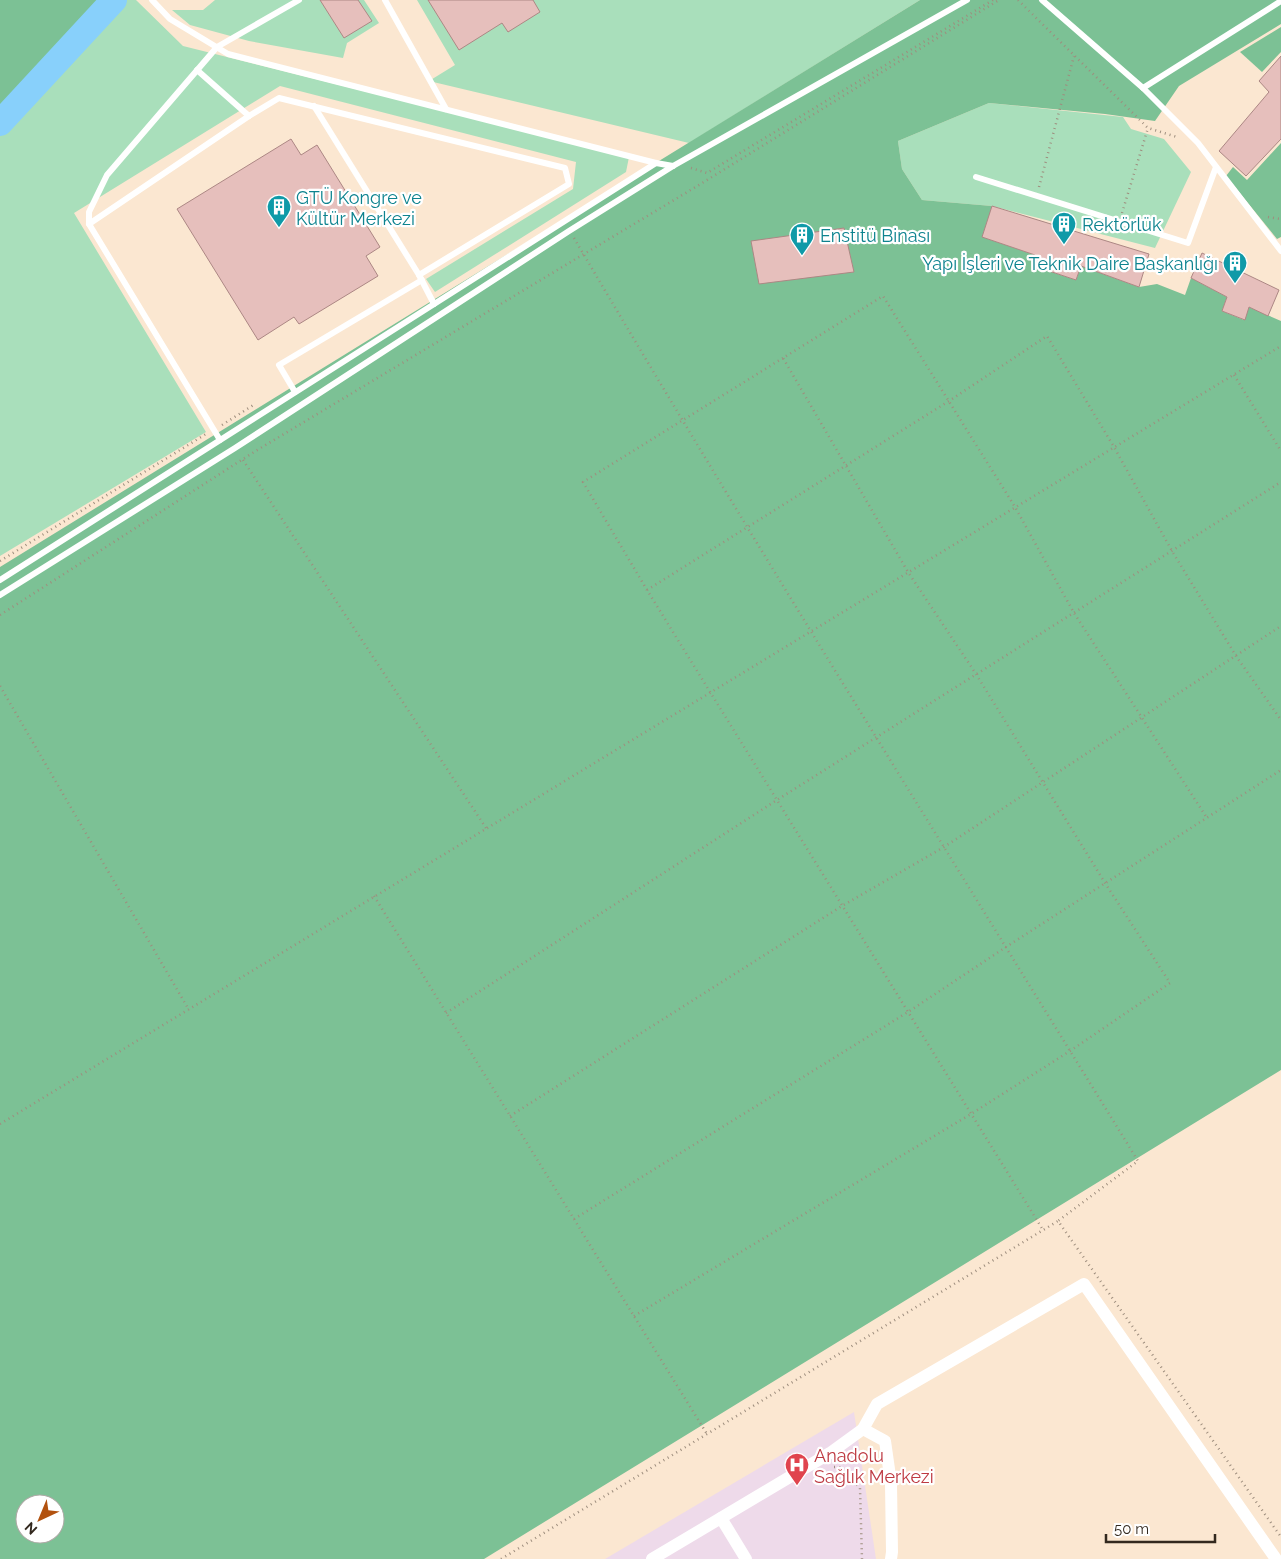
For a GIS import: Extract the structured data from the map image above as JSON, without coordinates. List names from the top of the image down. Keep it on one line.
{"places":{"building":["GTÜ Kongre ve Kültür Merkezi","Rektörlük","Enstitü Binası","Yapı İşleri ve Teknik Daire Başkanlığı"],"hospital":["Anadolu Sağlık Merkezi"]},"scale_bar":"50 m","north":"bottom left"}
